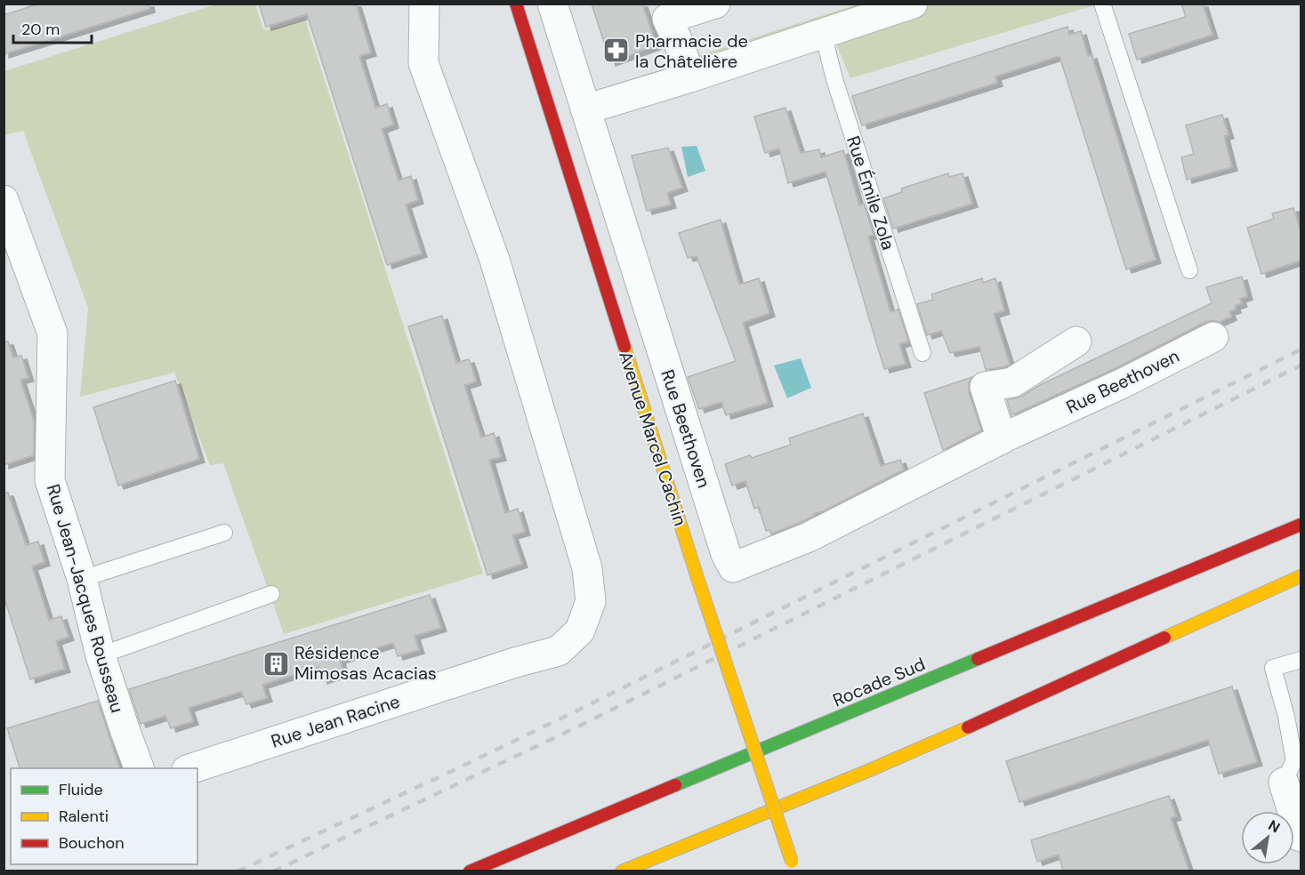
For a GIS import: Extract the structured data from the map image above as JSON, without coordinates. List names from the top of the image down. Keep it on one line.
{"streets":{"main road":["Avenue Marcel Cachin","Rocade Sud"],"street":["Rue Beethoven","Rue Jean-Jacques Rousseau","Rue Jean Racine"],"lane":["Rue Émile Zola"]},"places":{"pharmacy":["Pharmacie de la Châtelière"],"building":["Résidence Mimosas Acacias"]},"legend":["Fluide","Ralenti","Bouchon"],"scale_bar":"20 m","north":"top right"}
